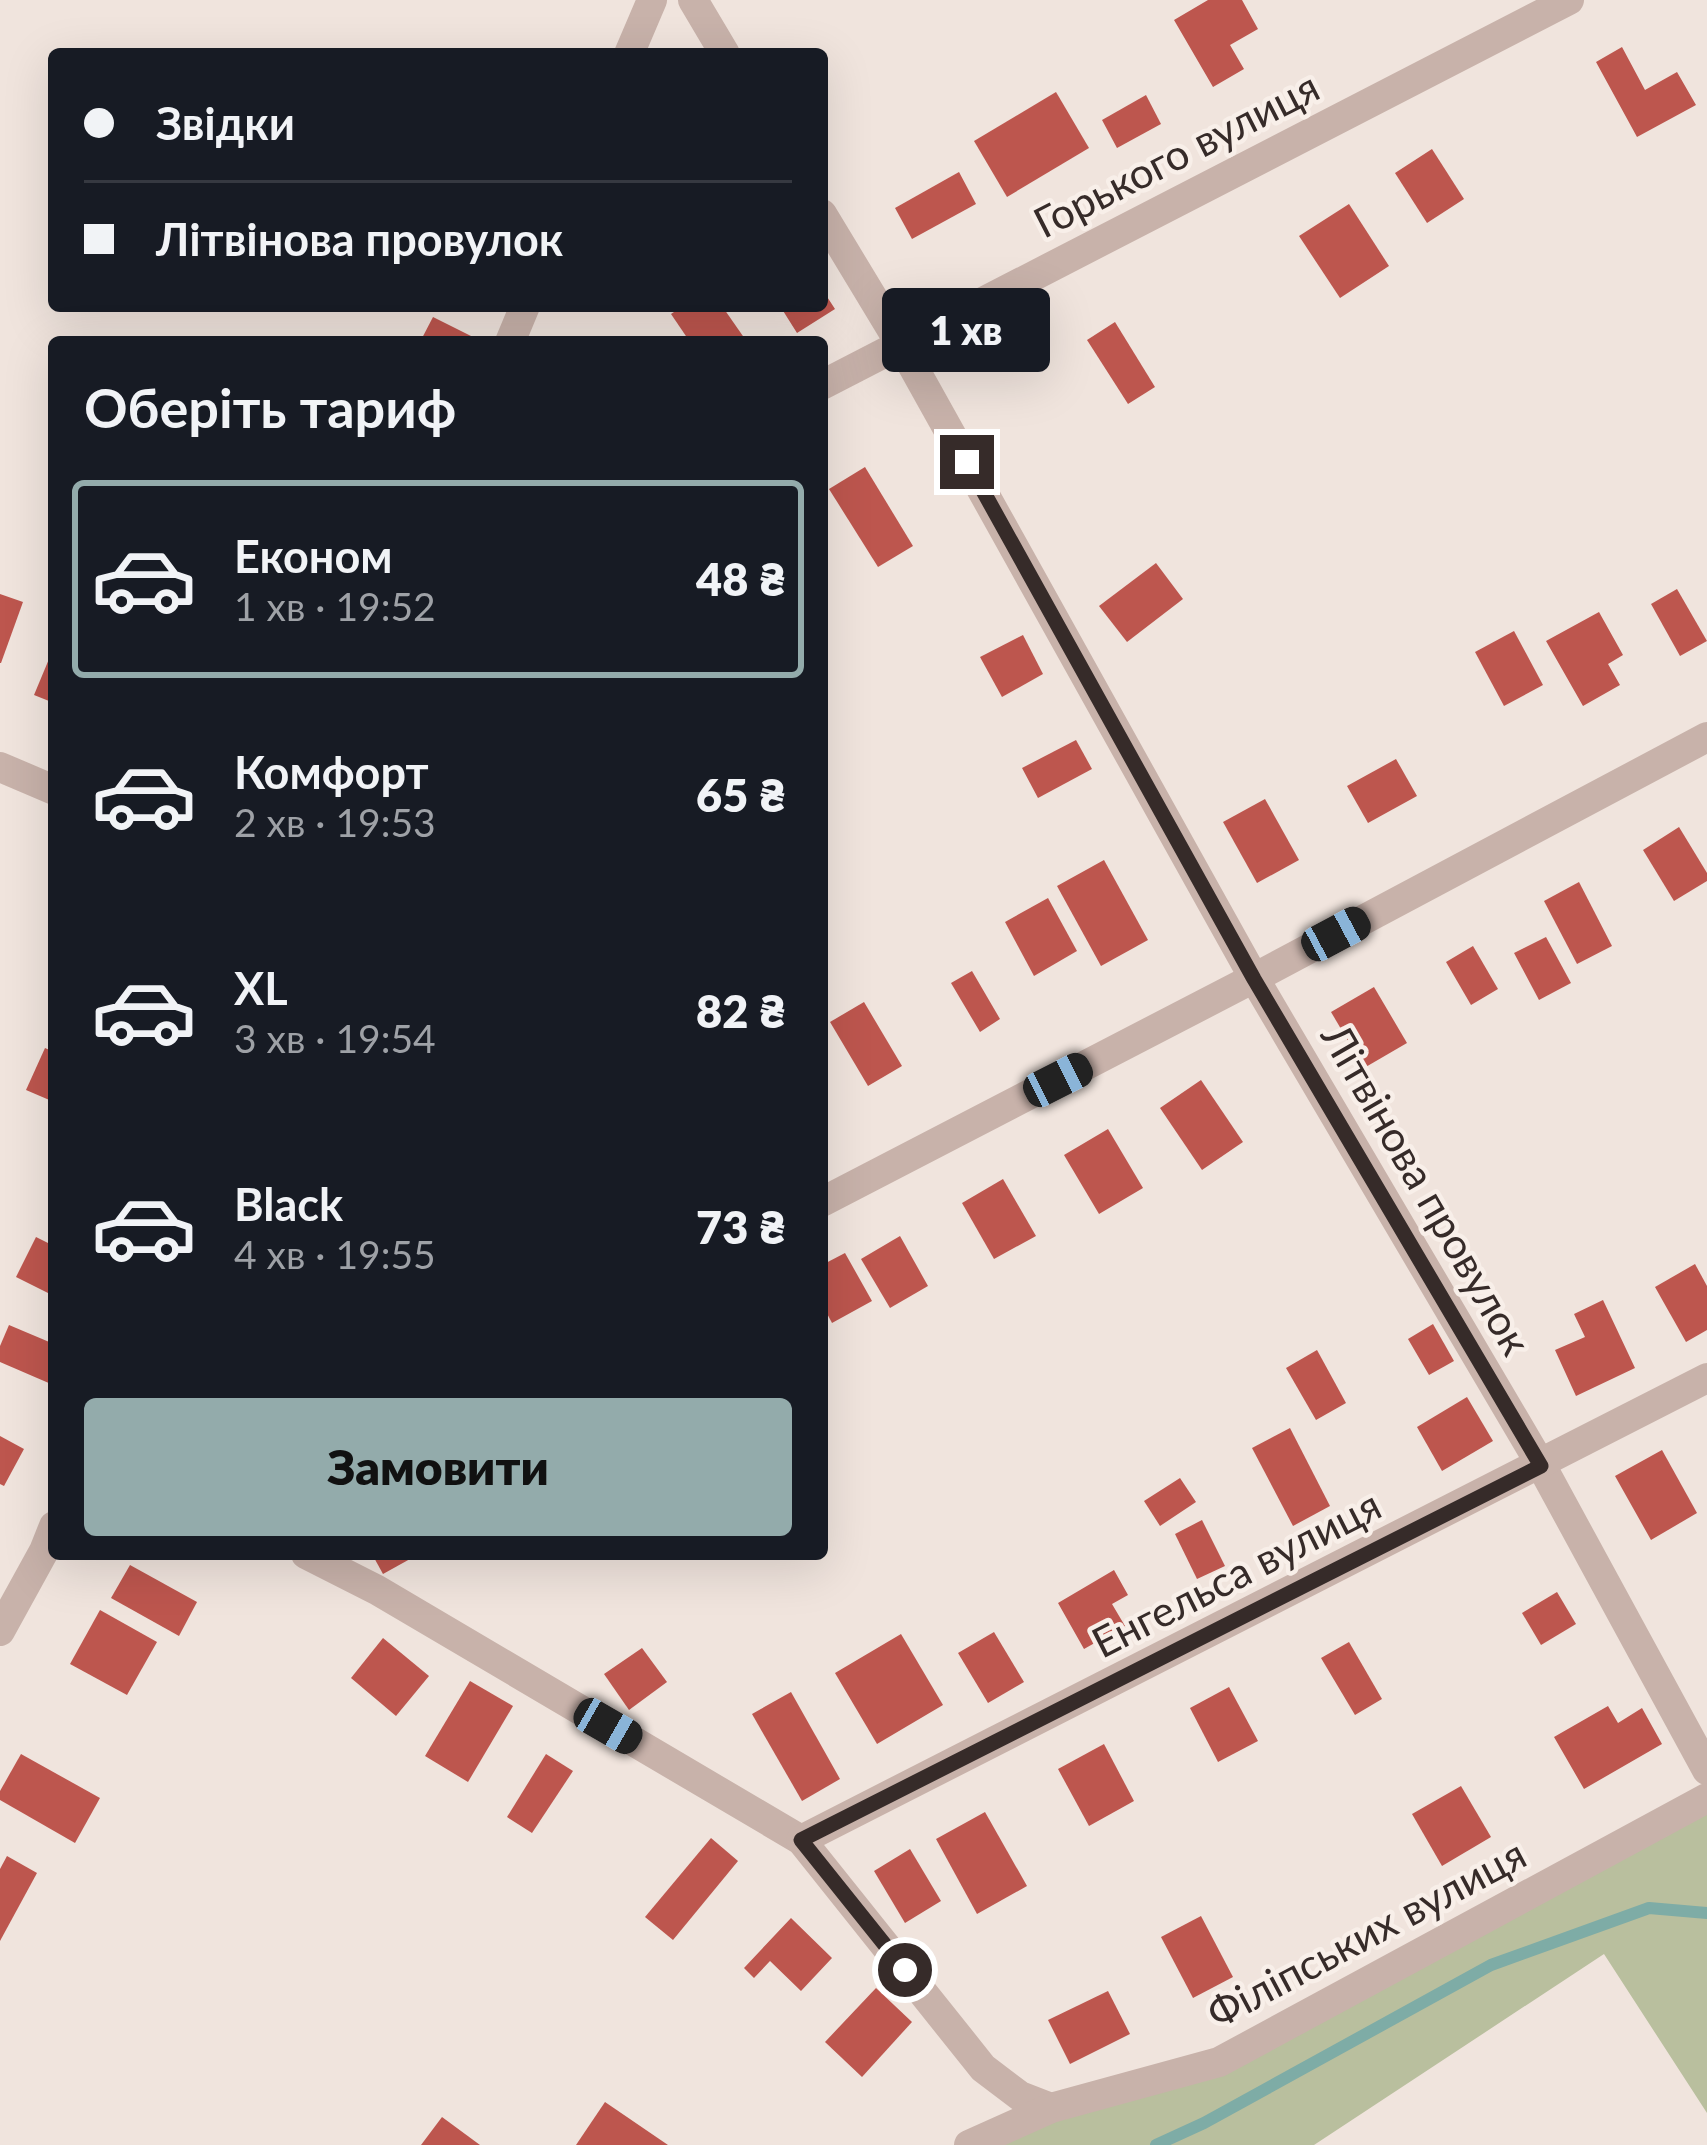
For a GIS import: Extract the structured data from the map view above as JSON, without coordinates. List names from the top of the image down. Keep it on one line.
{"streets":{"street":["Горького вулиця","Літвінова провулок","Енгельса вулиця","Філіпських вулиця"]},"crossings":[["Горького вулиця","Літвінова провулок"],["Літвінова провулок","Енгельса вулиця"]],"page":{"banner":["Звідки","Літвінова провулок"],"bubble":"1 хв","heading":"Оберіть тариф","list":[{"name":"Економ","note":"1 хв · 19:52","value":"48 ₴"},{"name":"Комфорт","note":"2 хв · 19:53","value":"65 ₴"},{"name":"XL","note":"3 хв · 19:54","value":"82 ₴"},{"name":"Black","note":"4 хв · 19:55","value":"73 ₴"}],"buttons":"Замовити"}}
